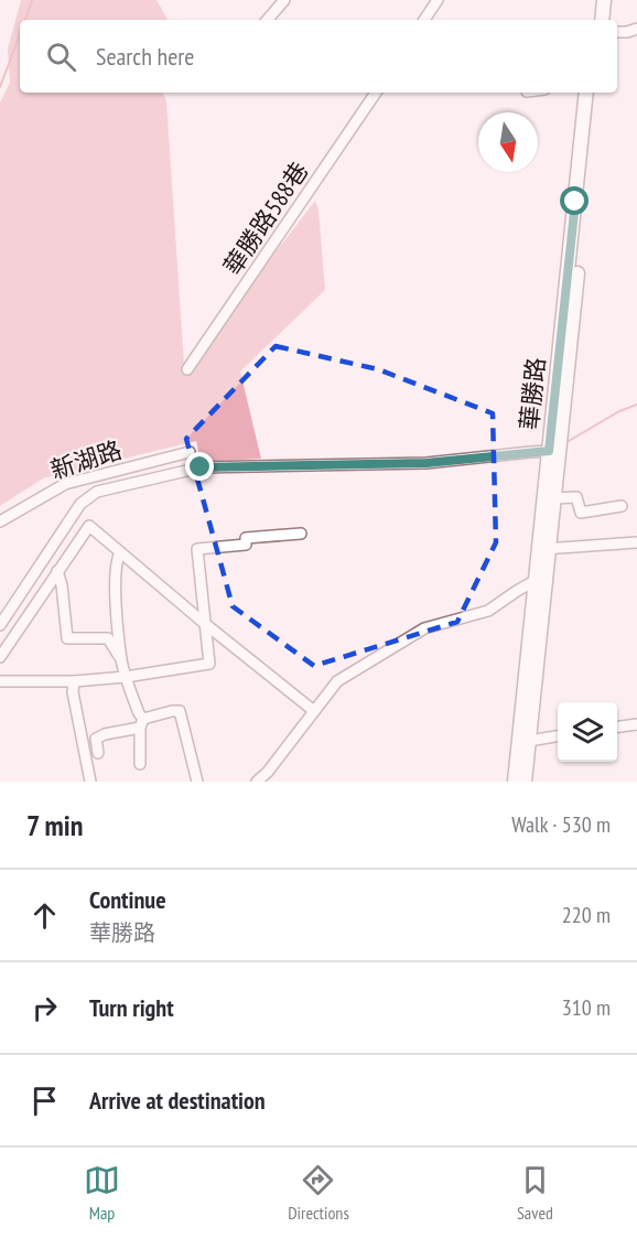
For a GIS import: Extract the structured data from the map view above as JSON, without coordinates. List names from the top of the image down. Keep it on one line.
{"streets":{"main road":["華勝路"],"street":["華勝路588巷","新湖路"]},"north":"bottom","page":{"search":"Search here","heading":["7 min","Walk · 530 m"],"list":[["Continue","華勝路","220 m"],["Turn right","310 m"],"Arrive at destination"],"nav":["Map","Directions","Saved"]}}
